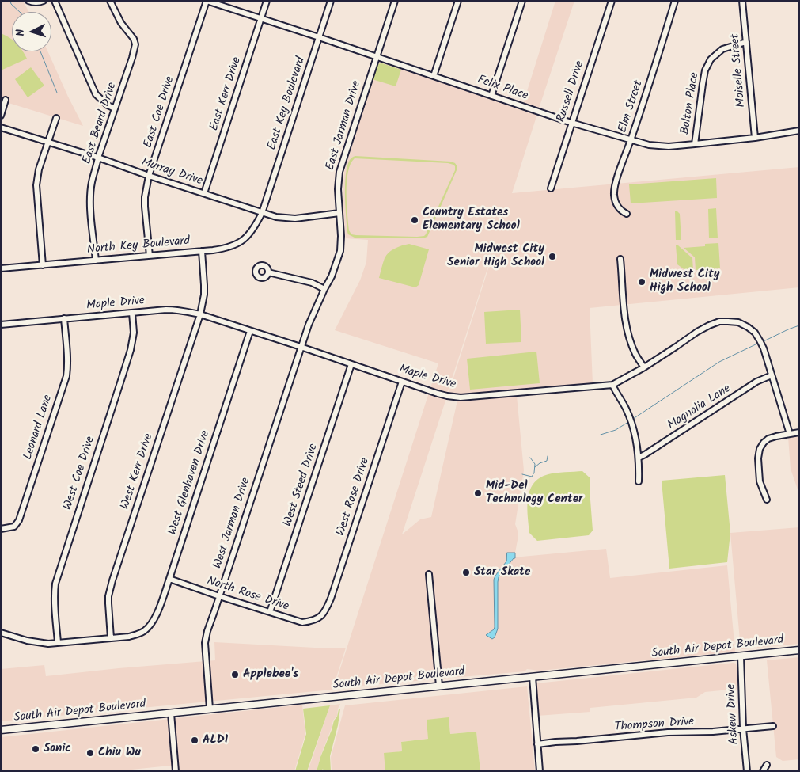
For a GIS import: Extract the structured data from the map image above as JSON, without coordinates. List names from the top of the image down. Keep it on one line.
{"streets":{"main road":["South Air Depot Boulevard"],"street":["Moiselle Street","Felix Place","Russell Drive","East Kerr Drive","East Key Boulevard","Bolton Place","Elm Street","East Coe Drive","East Beard Drive","East Jarman Drive","Murray Drive","North Key Boulevard","Maple Drive","Magnolia Lane","Leonard Lane","West Kerr Drive","West Coe Drive","West Glenhaven Drive","West Steed Drive","West Rose Drive","West Jarman Drive","North Rose Drive","Askew Drive","Thompson Drive"]},"crossings":[["Moiselle Street","Felix Place"],["Moiselle Street","Bolton Place"],["Felix Place","Russell Drive"],["Felix Place","East Kerr Drive"],["Felix Place","East Key Boulevard"],["Felix Place","Bolton Place"],["Felix Place","Elm Street"],["Felix Place","East Coe Drive"],["Felix Place","East Jarman Drive"],["East Kerr Drive","Murray Drive"],["East Key Boulevard","Murray Drive"],["East Key Boulevard","North Key Boulevard"],["East Coe Drive","Murray Drive"],["East Coe Drive","North Key Boulevard"],["East Beard Drive","Murray Drive"],["East Beard Drive","North Key Boulevard"],["East Jarman Drive","Murray Drive"],["East Jarman Drive","Maple Drive"],["East Jarman Drive","West Jarman Drive"],["Murray Drive","North Key Boulevard"],["Maple Drive","Magnolia Lane"],["Maple Drive","Leonard Lane"],["Maple Drive","West Kerr Drive"],["Maple Drive","West Coe Drive"],["Maple Drive","West Glenhaven Drive"],["Maple Drive","West Steed Drive"],["Maple Drive","West Rose Drive"],["Maple Drive","West Jarman Drive"],["West Kerr Drive","West Glenhaven Drive"],["West Glenhaven Drive","North Rose Drive"],["West Steed Drive","North Rose Drive"],["West Rose Drive","North Rose Drive"],["West Jarman Drive","North Rose Drive"],["West Jarman Drive","South Air Depot Boulevard"],["South Air Depot Boulevard","Askew Drive"],["Askew Drive","Thompson Drive"]],"places":["Country Estates Elementary School","Midwest City Senior High School","Midwest City High School","Mid-Del Technology Center","Star Skate","Applebee's","ALDI","Sonic","Chiu Wu"],"north":"left"}
